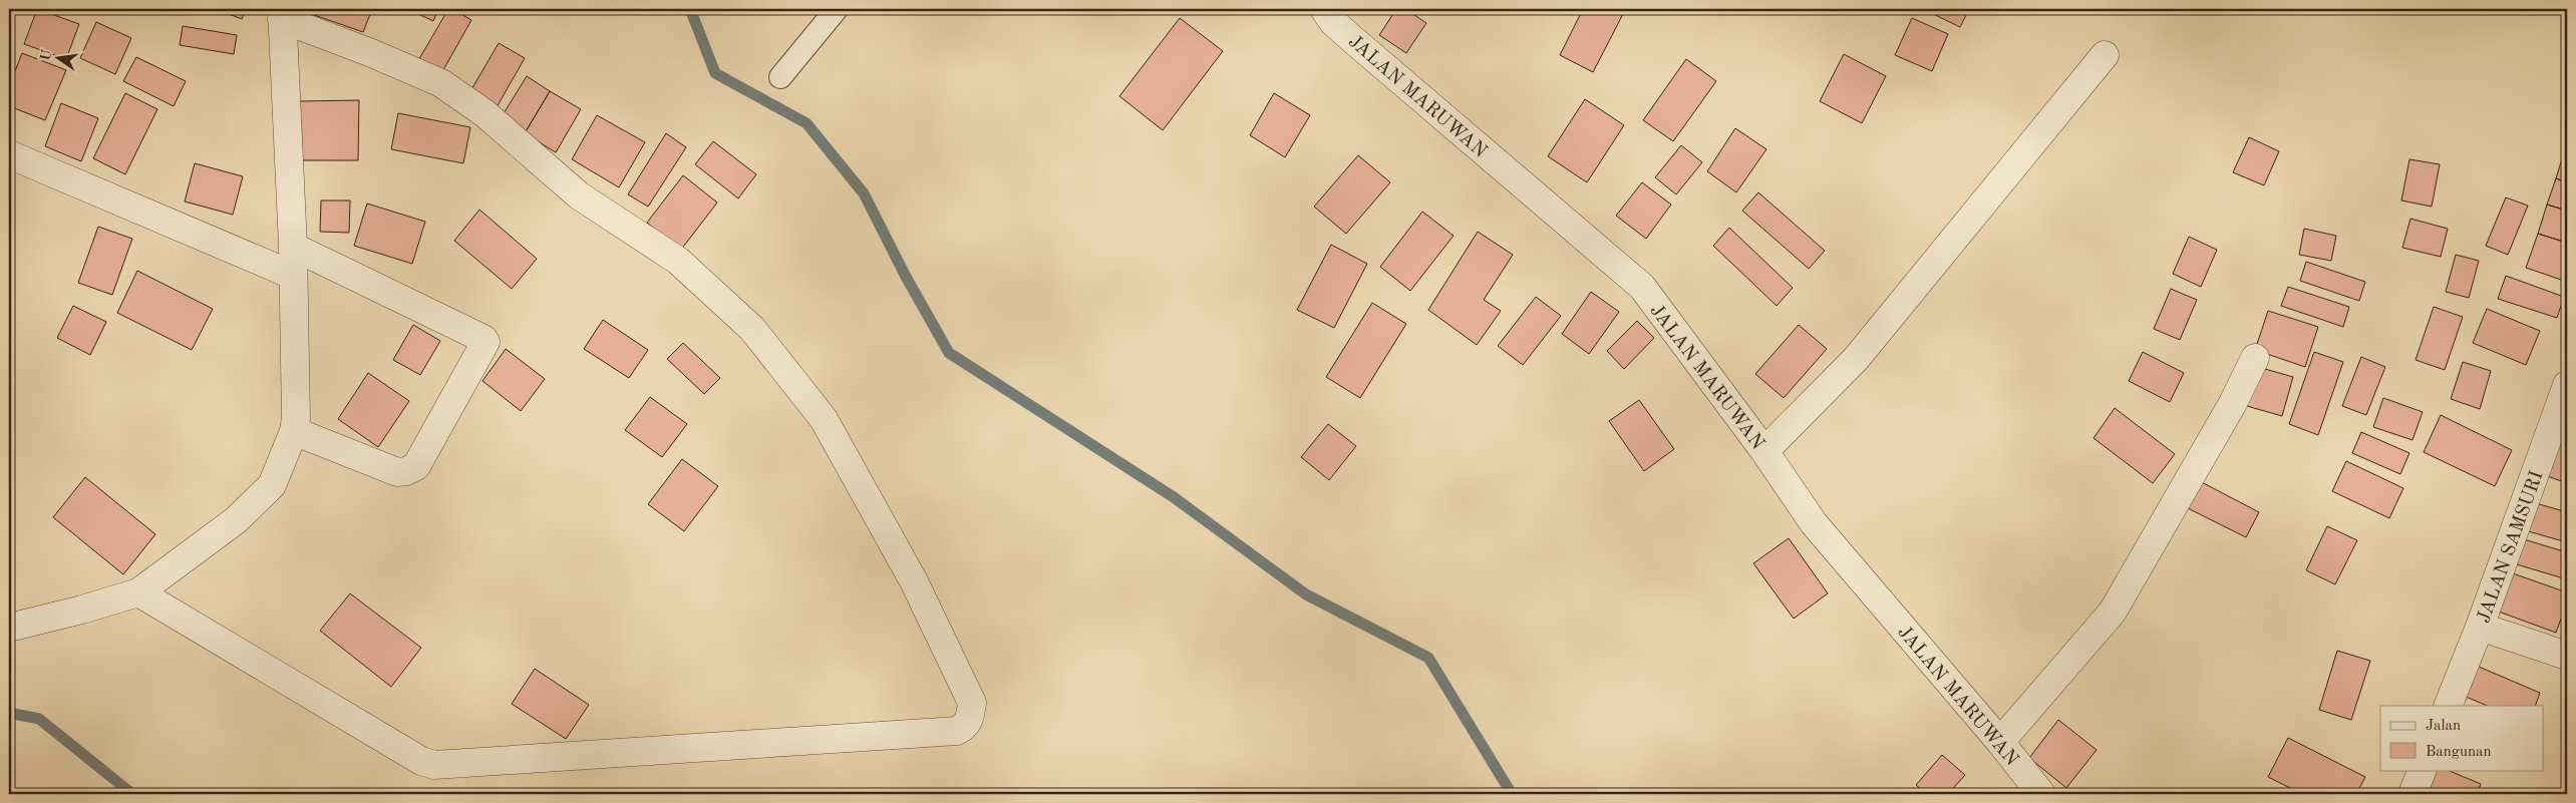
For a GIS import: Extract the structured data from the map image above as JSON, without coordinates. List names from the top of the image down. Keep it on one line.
{"streets":{"street":["JALAN MARUWAN","JALAN SAMSURI"]},"legend":["Jalan","Bangunan"],"north":"left"}
